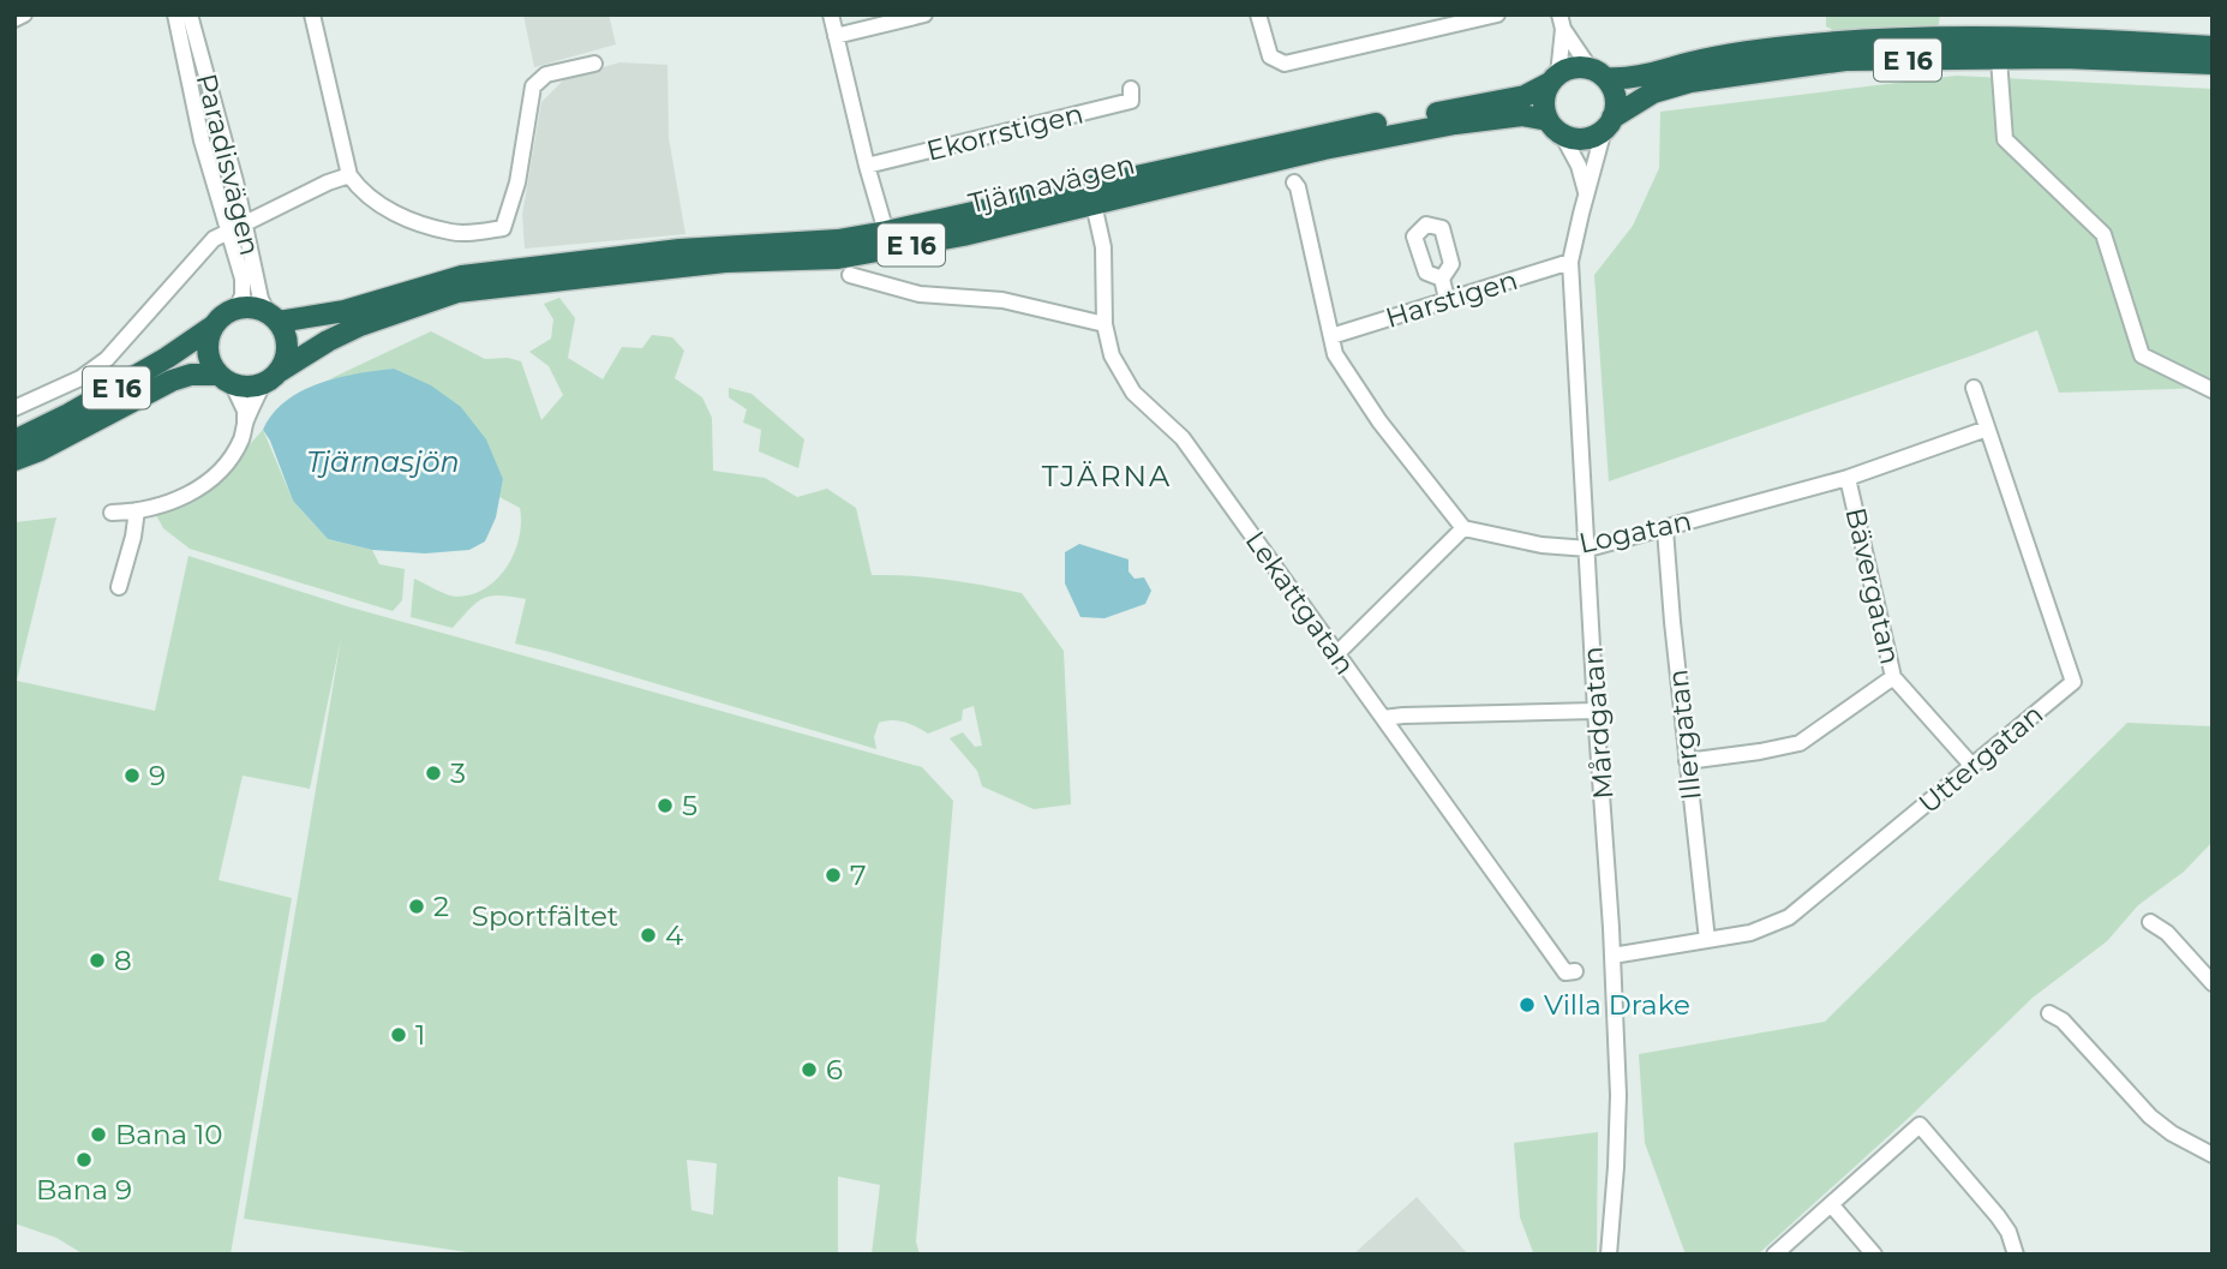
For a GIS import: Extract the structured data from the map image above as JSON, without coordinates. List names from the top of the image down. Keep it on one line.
{"streets":{"highway":["E 16","Tjärnavägen"],"street":["Ekorrstigen","Paradisvägen","Harstigen","Logatan","Bävergatan","Lekattgatan","Mårdgatan","Illergatan","Uttergatan"]},"crossings":[["E 16","Paradisvägen"],["E 16","Tjärnavägen"],["E 16","Mårdgatan"],["Paradisvägen","Tjärnavägen"],["Tjärnavägen","Lekattgatan"],["Tjärnavägen","Mårdgatan"],["Harstigen","Mårdgatan"],["Logatan","Bävergatan"],["Logatan","Mårdgatan"],["Logatan","Illergatan"],["Logatan","Uttergatan"],["Bävergatan","Uttergatan"],["Mårdgatan","Uttergatan"],["Illergatan","Uttergatan"]],"districts":["TJÄRNA"],"water":["Tjärnasjön"],"parks":["Sportfältet"],"places":["3","9","5","7","2","4","8","Villa Drake","1","6","Bana 10","Bana 9"]}
